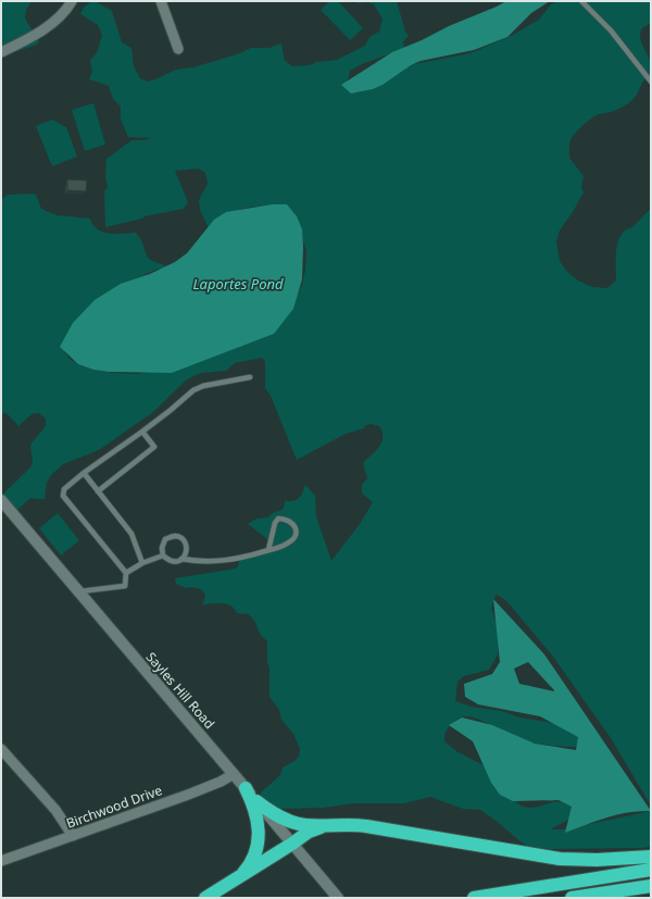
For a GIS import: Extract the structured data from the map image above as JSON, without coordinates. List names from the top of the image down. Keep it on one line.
{"streets":{"main road":["Sayles Hill Road"],"street":["Birchwood Drive"]},"crossings":[["Sayles Hill Road","Birchwood Drive"]],"water":["Laportes Pond"]}
